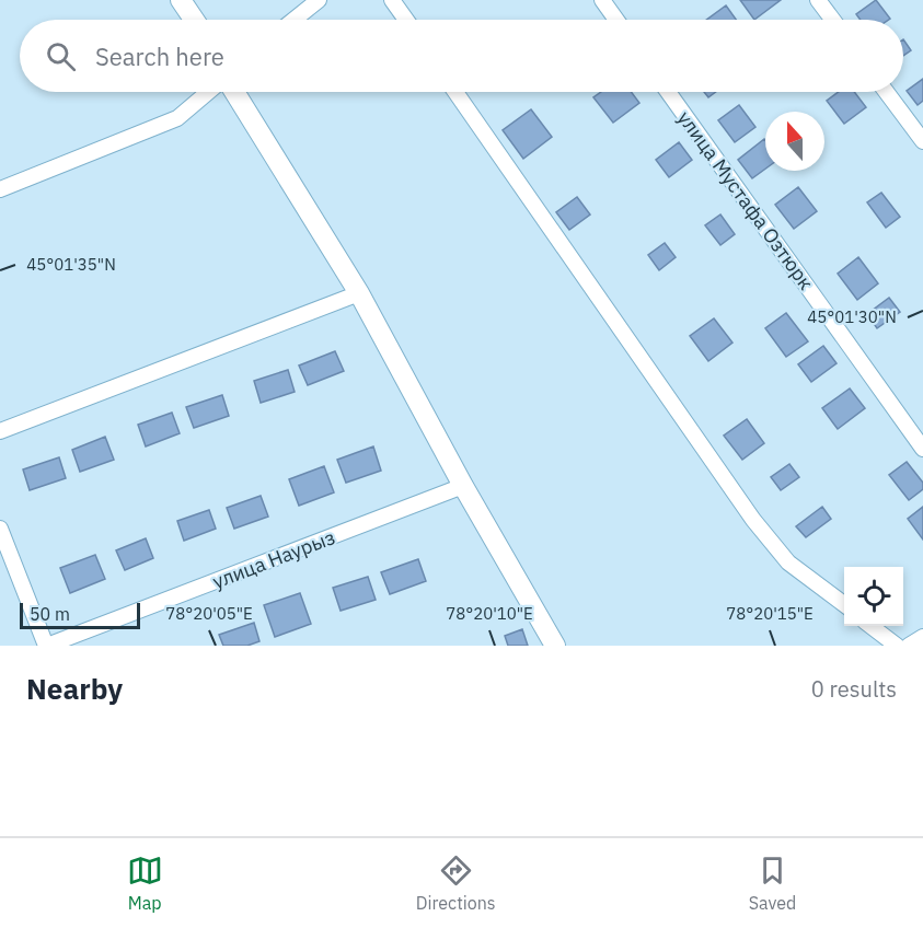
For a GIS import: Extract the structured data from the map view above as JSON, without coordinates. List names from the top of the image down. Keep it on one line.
{"streets":{"street":["улица Мустафа Озтюрк","улица Наурыз"]},"scale_bar":"50 m","north":"top","page":{"search":"Search here","scale":"50 m","heading":["Nearby","0 results"],"nav":["Map","Directions","Saved"]},"coordinates":["45°01'35\"N","45°01'30\"N","78°20'05\"E","78°20'10\"E","78°20'15\"E"]}
